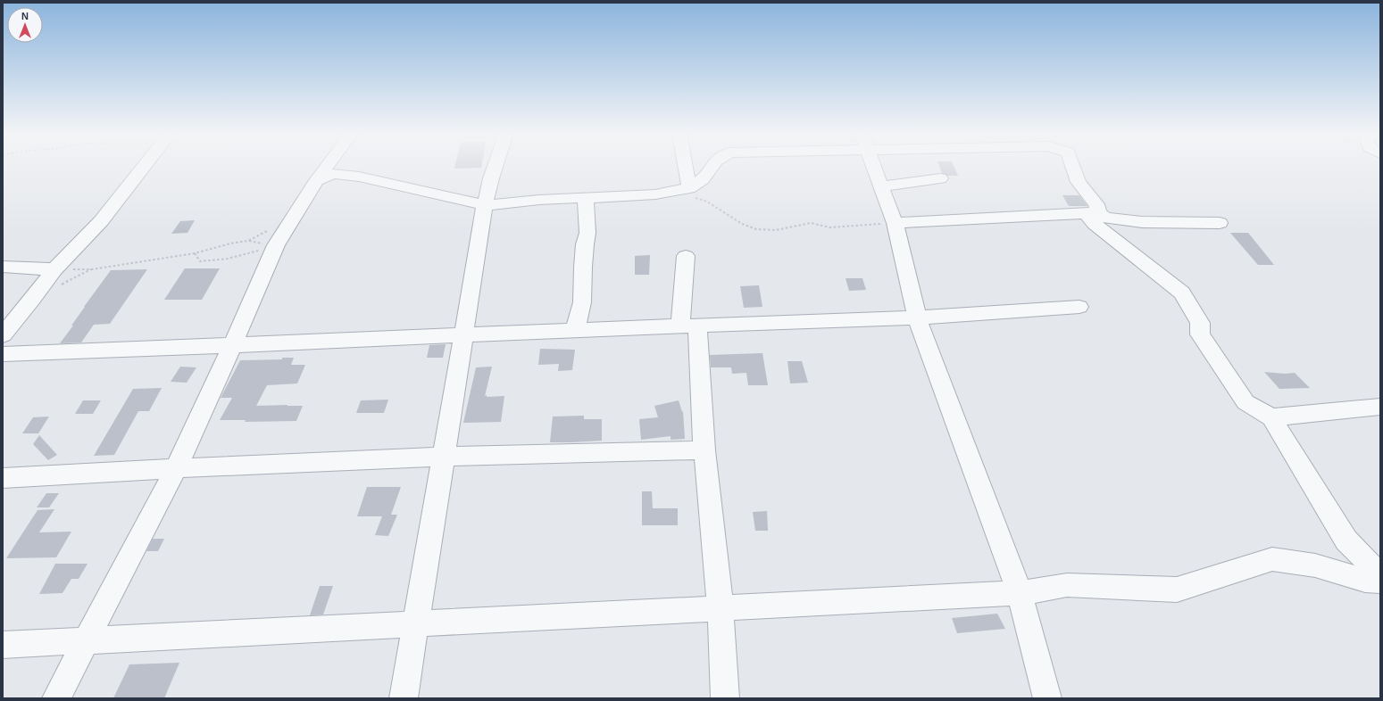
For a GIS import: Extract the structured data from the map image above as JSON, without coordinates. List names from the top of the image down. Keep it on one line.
{"north":"top"}
